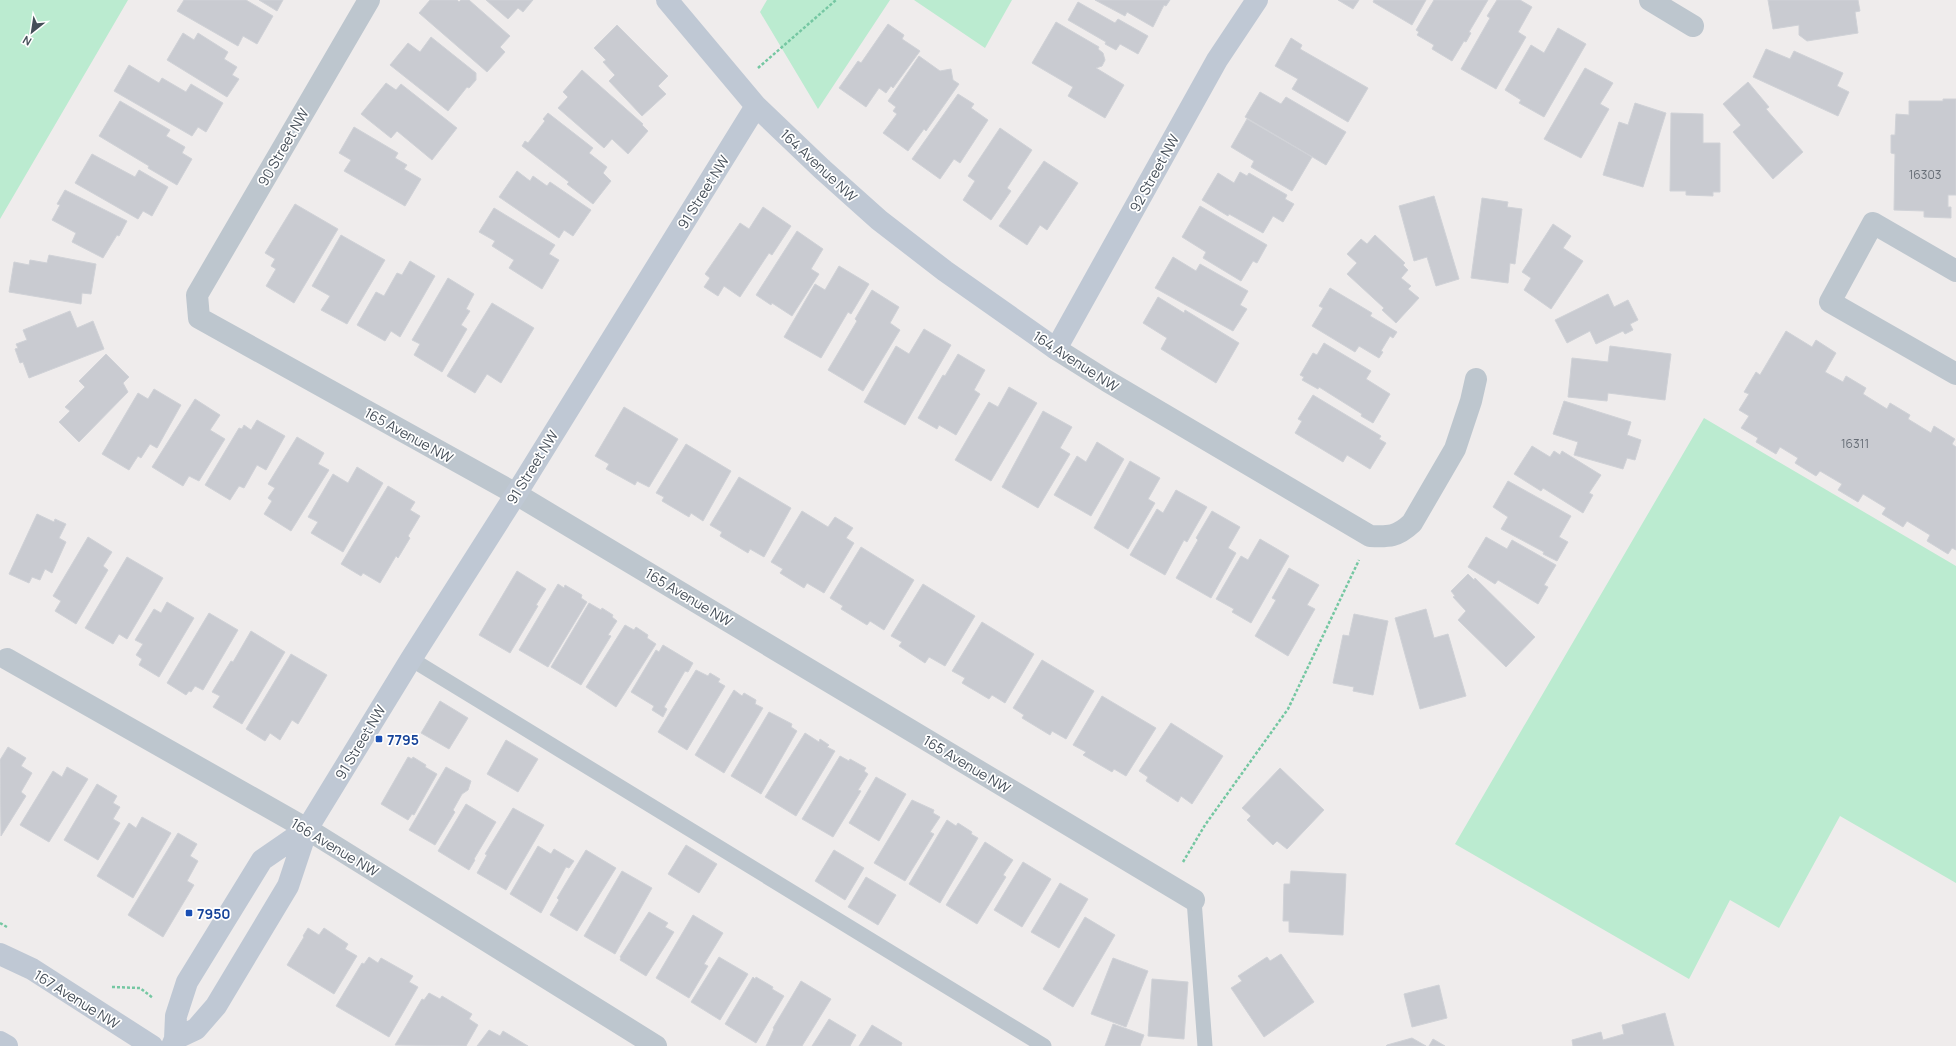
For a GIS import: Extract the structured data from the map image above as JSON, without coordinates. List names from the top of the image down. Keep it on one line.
{"streets":{"street":["90 Street NW","164 Avenue NW","92 Street NW","91 Street NW","165 Avenue NW","166 Avenue NW","167 Avenue NW"]},"crossings":[["90 Street NW","165 Avenue NW"],["164 Avenue NW","92 Street NW"],["164 Avenue NW","91 Street NW"],["91 Street NW","165 Avenue NW"],["91 Street NW","166 Avenue NW"]],"places":{"transit":["7795","7950"]},"house_numbers":["16303","16311"],"north":"bottom left"}
